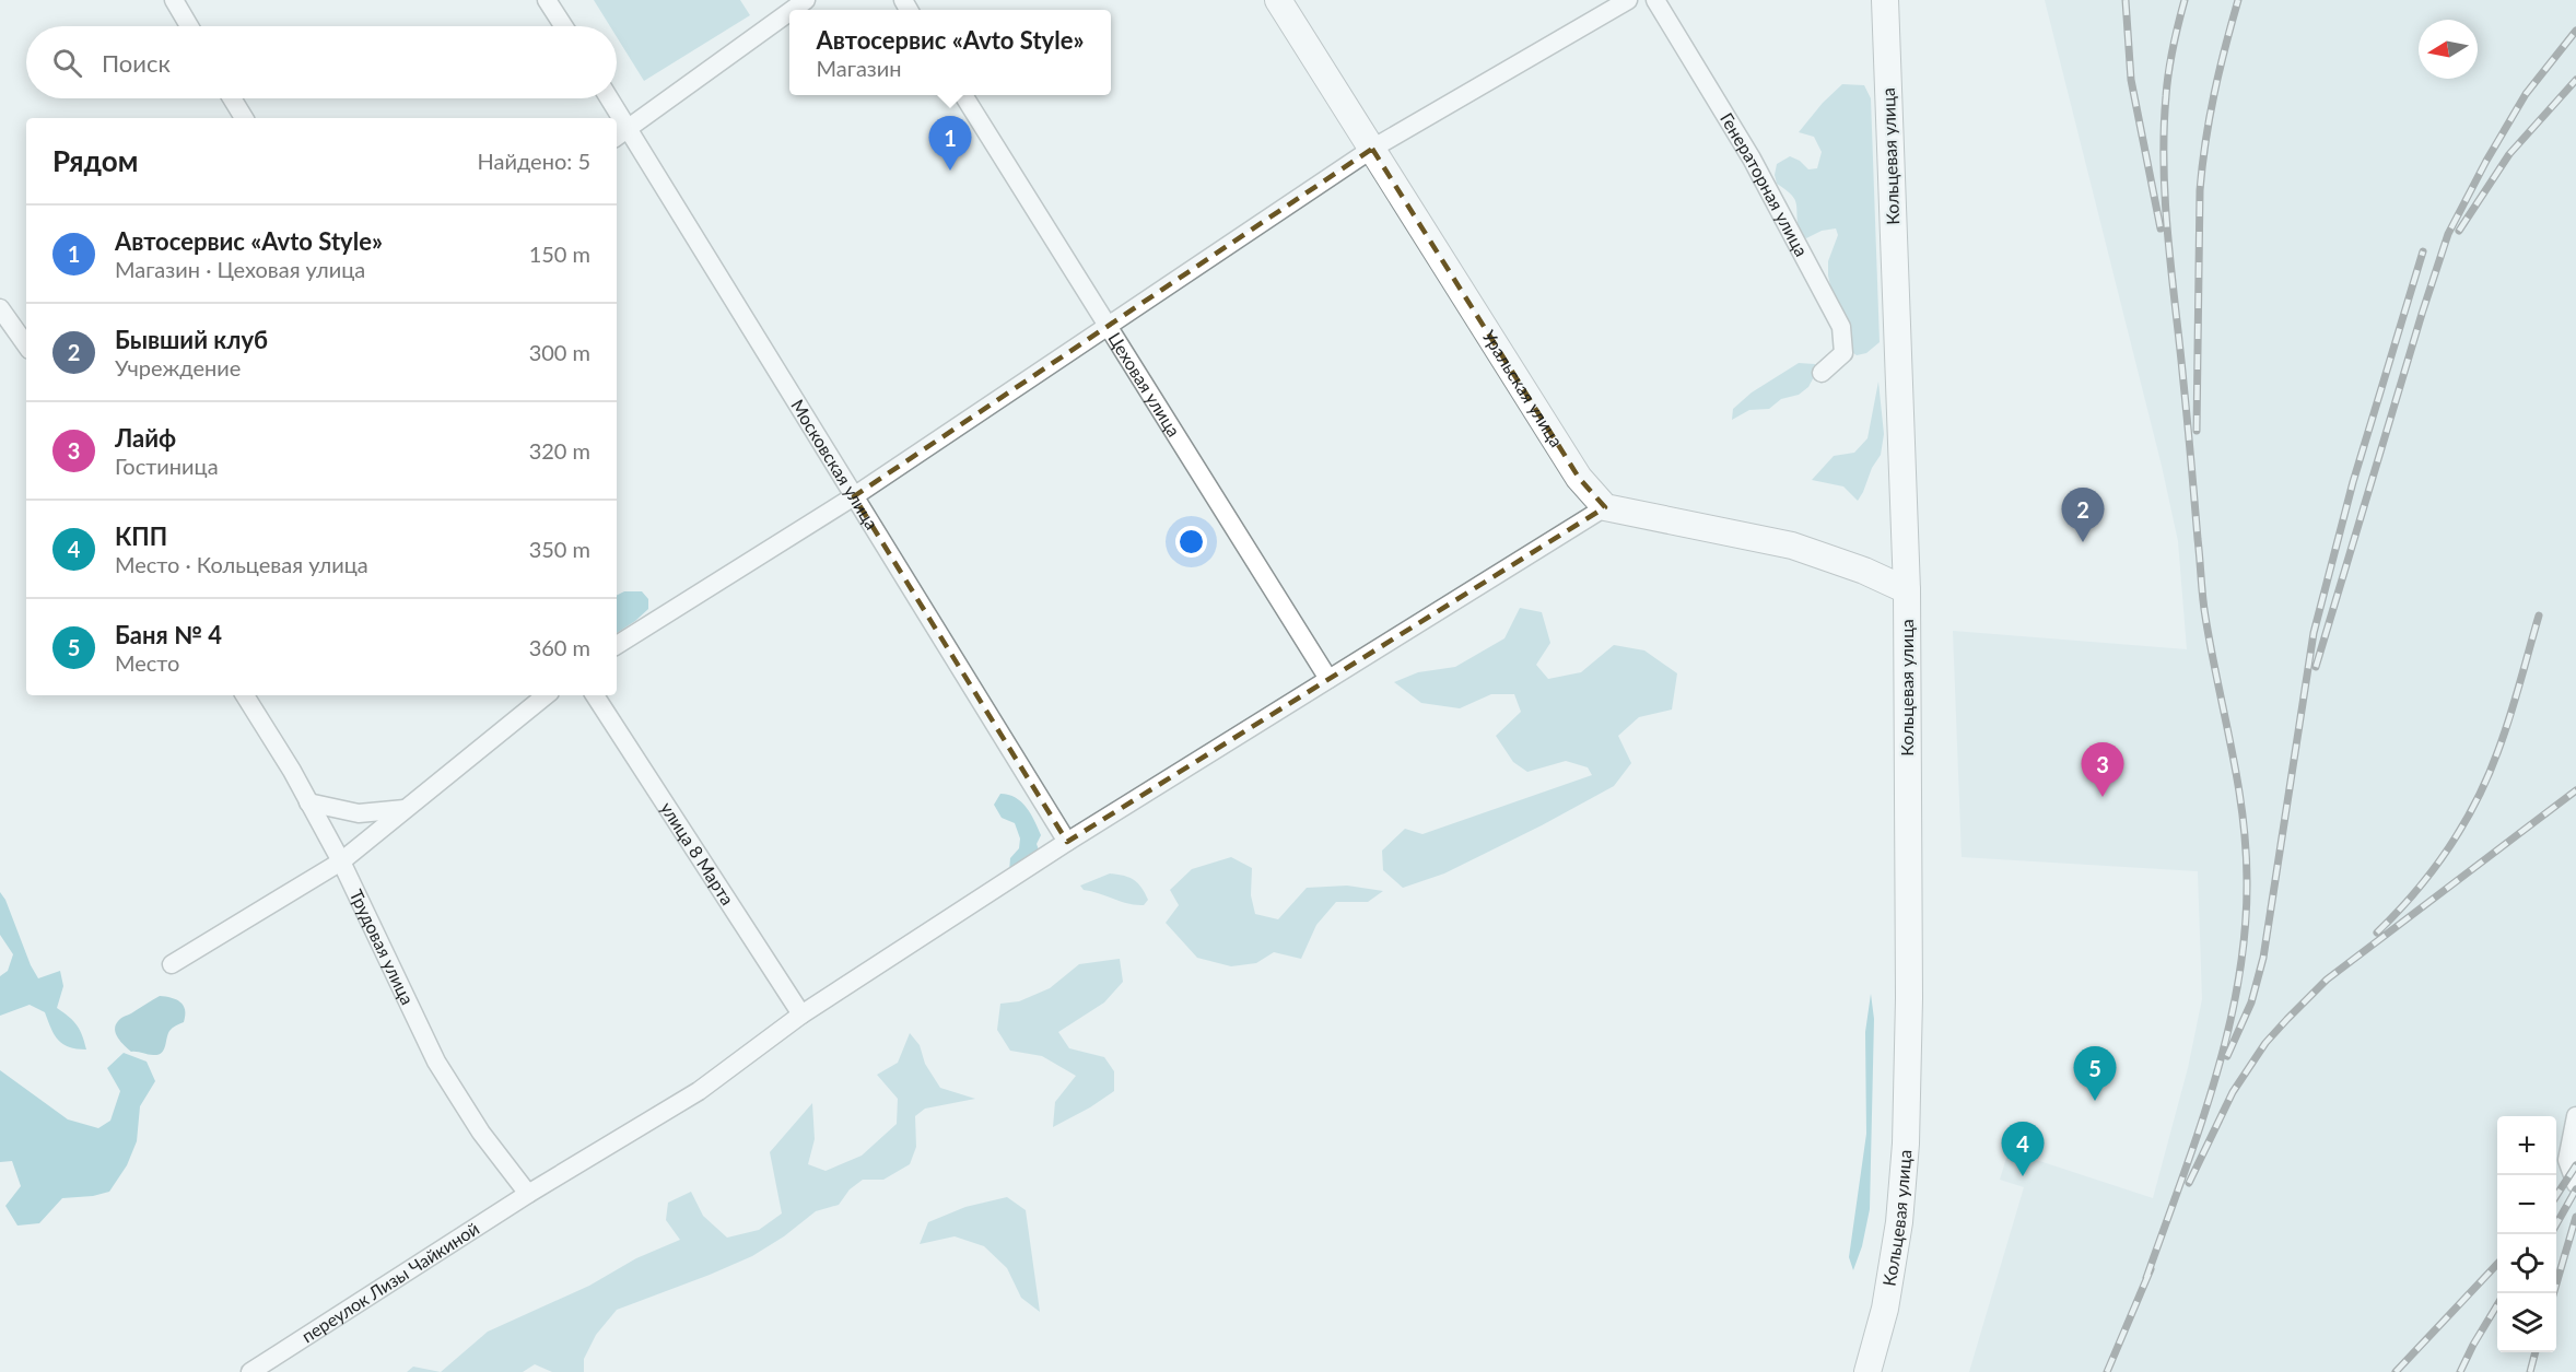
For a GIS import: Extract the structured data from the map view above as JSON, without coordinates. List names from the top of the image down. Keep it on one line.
{"streets":{"street":["Кольцевая улица","Генераторная улица","Цеховая улица","Уральская улица","Московская улица","улица 8 Марта","Трудовая улица","переулок Лизы Чайкиной"]},"crossings":[["Цеховая улица","переулок Лизы Чайкиной"],["Уральская улица","переулок Лизы Чайкиной"],["Московская улица","переулок Лизы Чайкиной"],["улица 8 Марта","переулок Лизы Чайкиной"],["Трудовая улица","переулок Лизы Чайкиной"]],"north":"left","page":{"popup":["Автосервис «Avto Style»","Магазин"],"search":"Поиск","pins":["1","2","3","5","4"],"heading":["Рядом","Найдено: 5"],"list":[{"mark":"1","name":"Автосервис «Avto Style»","note":"Магазин · Цеховая улица","value":"150 m"},{"mark":"2","name":"Бывший клуб","note":"Учреждение","value":"300 m"},{"mark":"3","name":"Лайф","note":"Гостиница","value":"320 m"},{"mark":"4","name":"КПП","note":"Место · Кольцевая улица","value":"350 m"},{"mark":"5","name":"Баня № 4","note":"Место","value":"360 m"}],"map_buttons":["+","−"]}}
